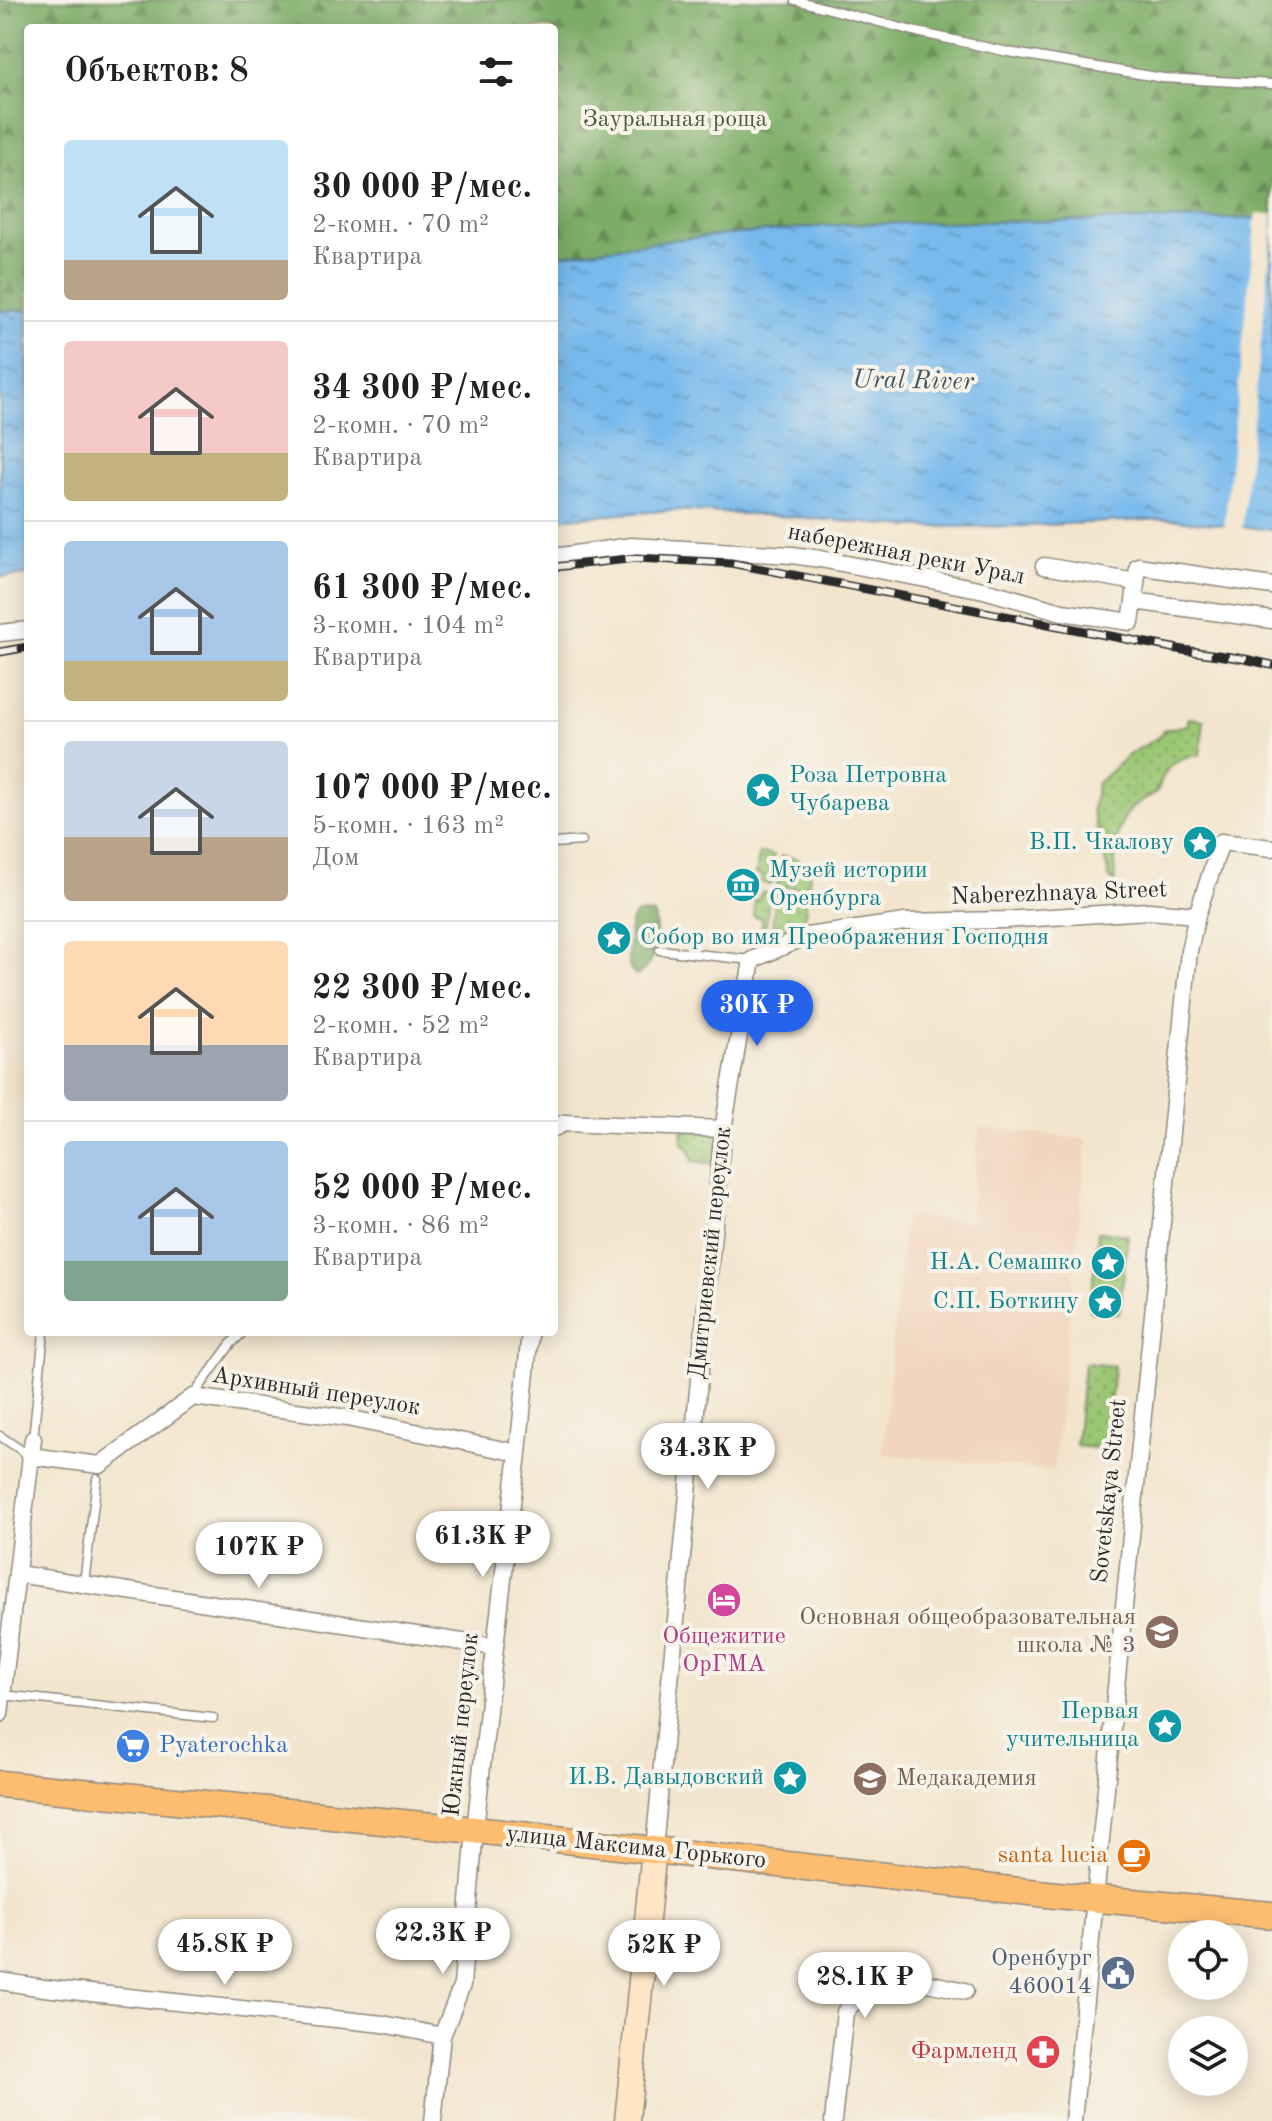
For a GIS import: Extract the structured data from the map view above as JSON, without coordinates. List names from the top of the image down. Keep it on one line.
{"streets":{"main road":["улица Максима Горького"],"street":["набережная реки Урал","Naberezhnaya Street","Дмитриевский переулок","Архивный переулок","Sovetskaya Street","Южный переулок"]},"crossings":[["Naberezhnaya Street","Дмитриевский переулок"],["Naberezhnaya Street","Sovetskaya Street"],["Дмитриевский переулок","улица Максима Горького"],["Архивный переулок","Южный переулок"],["Sovetskaya Street","улица Максима Горького"],["Южный переулок","улица Максима Горького"]],"water":["Ural River"],"parks":["Зауральная роща"],"places":{"place":["Роза Петровна Чубарева","В.П. Чкалову","Собор во имя Преображения Господня","Н.А. Семашко","С.П. Боткину","Первая учительница","И.В. Давыдовский"],"museum":["Музей истории Оренбурга"],"hotel":["Общежитие ОрГМА"],"school or university":["Основная общеобразовательная школа № 3","Медакадемия"],"supermarket":["Pyaterochka"],"cafe":["santa lucia"],"public building":["Оренбург 460014"],"pharmacy":["Фармленд"]},"page":{"heading":"Объектов: 8","list":[{"name":"30 000 ₽/мес.","note":"2-комн. · 70 m² · Квартира"},{"name":"34 300 ₽/мес.","note":"2-комн. · 70 m² · Квартира"},{"name":"61 300 ₽/мес.","note":"3-комн. · 104 m² · Квартира"},{"name":"107 000 ₽/мес.","note":"5-комн. · 163 m² · Дом"},{"name":"22 300 ₽/мес.","note":"2-комн. · 52 m² · Квартира"},{"name":"52 000 ₽/мес.","note":"3-комн. · 86 m² · Квартира"}],"price":["30K ₽","34.3K ₽","61.3K ₽","107K ₽","22.3K ₽","45.8K ₽","52K ₽","28.1K ₽"]}}
